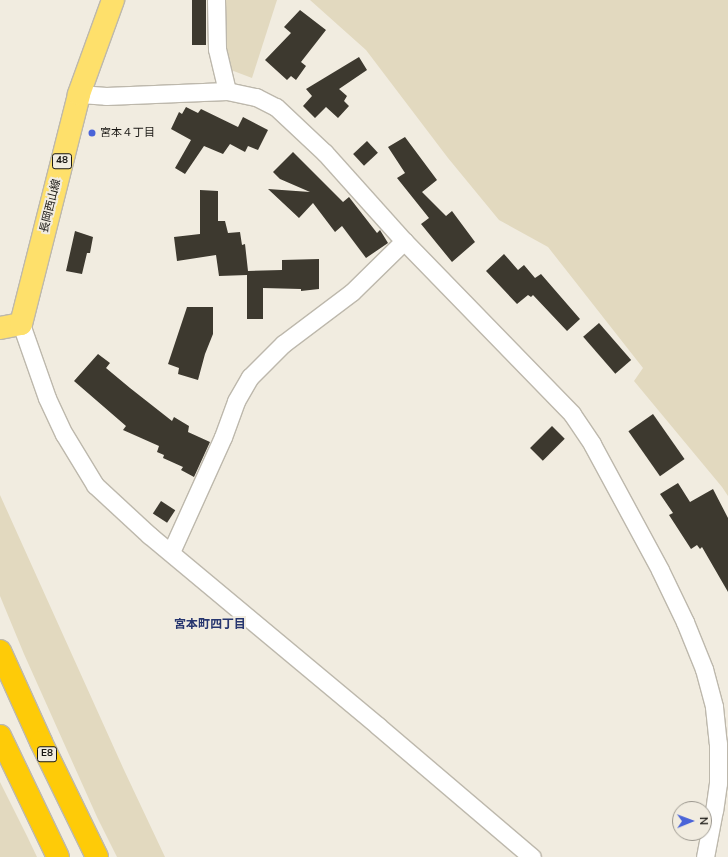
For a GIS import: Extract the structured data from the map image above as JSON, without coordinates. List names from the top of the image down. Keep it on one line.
{"streets":{"highway":["E8"],"main road":["48","長岡西山線"]},"districts":["宮本町四丁目"],"places":["宮本４丁目"],"north":"right"}
